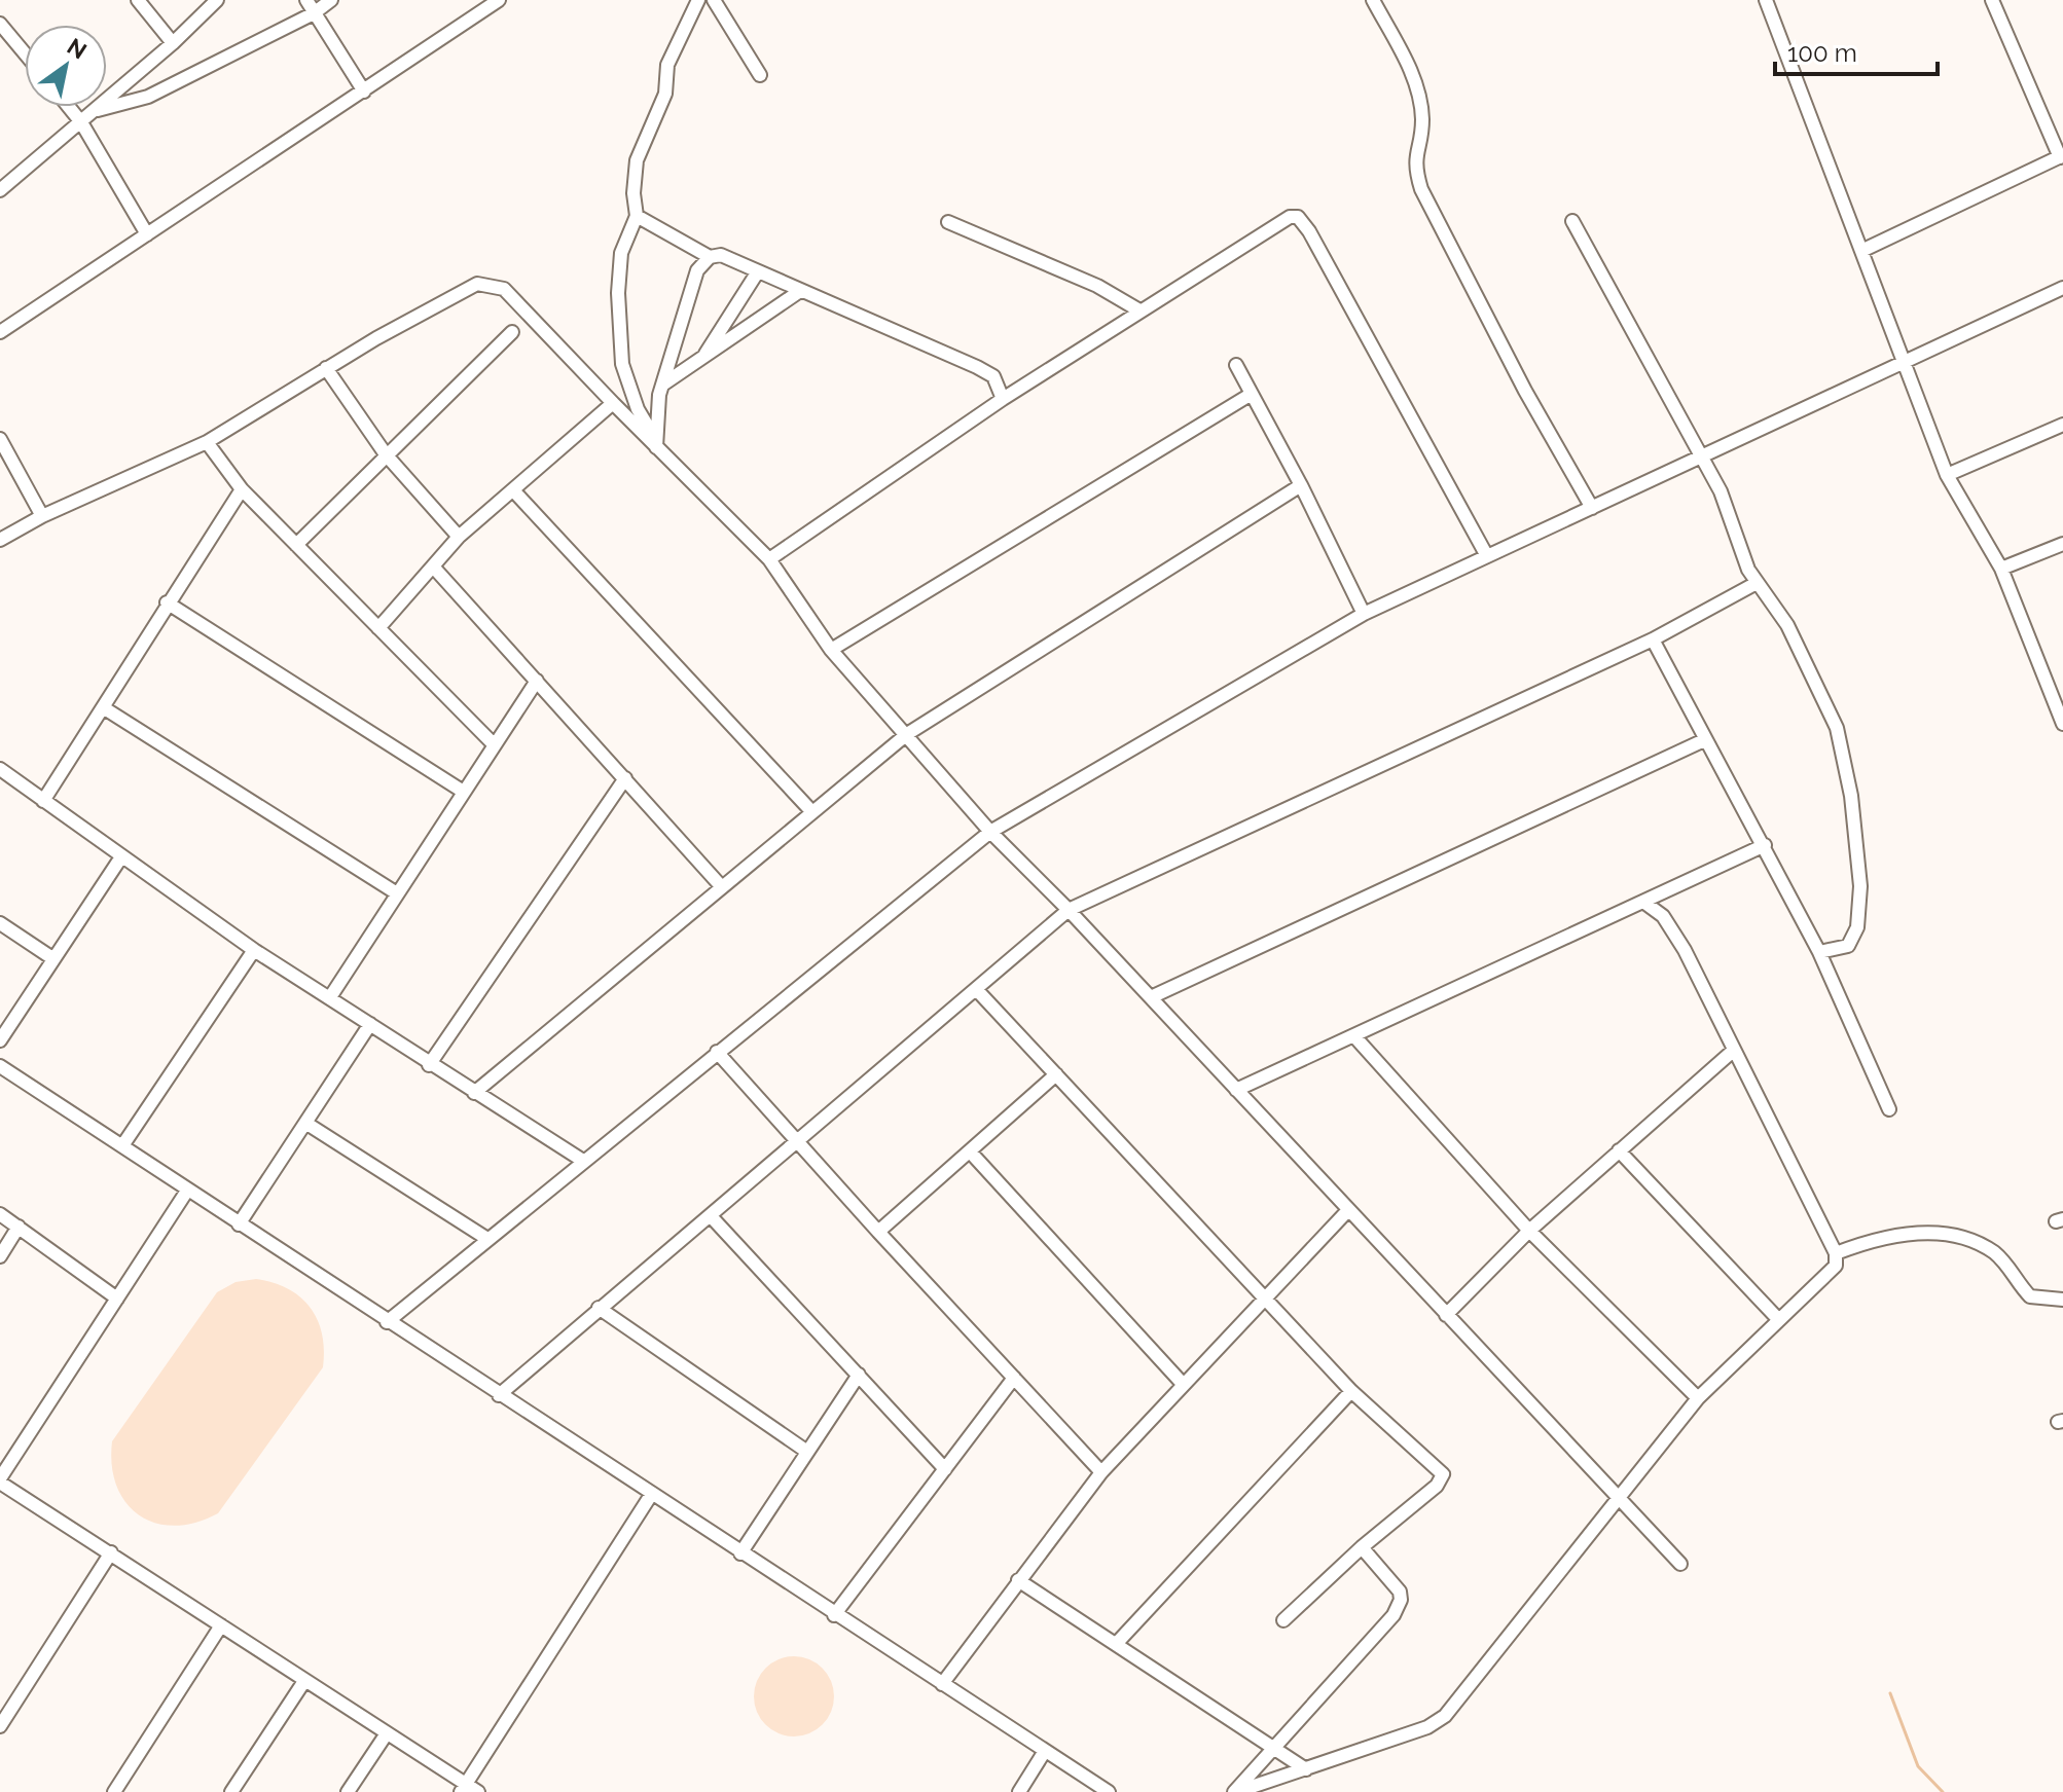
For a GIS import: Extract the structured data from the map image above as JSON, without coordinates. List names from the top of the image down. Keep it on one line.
{"scale_bar":"100 m","north":"top right"}
